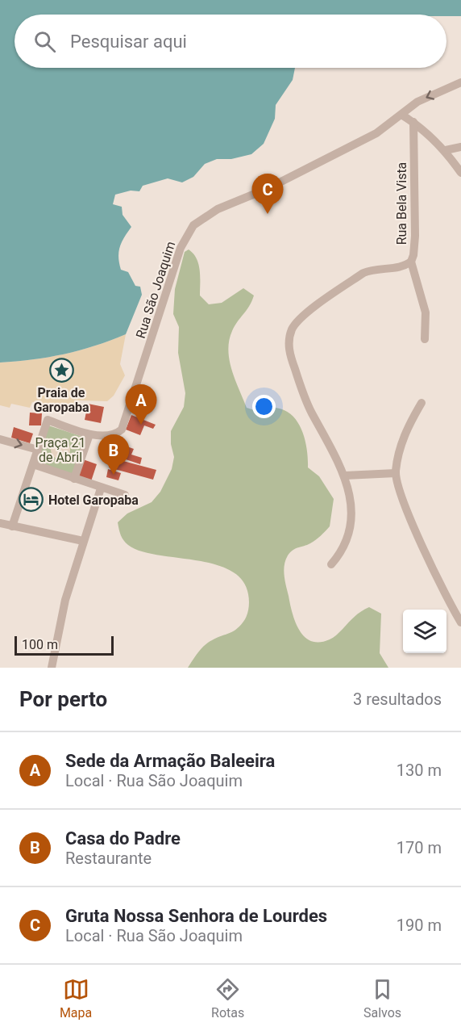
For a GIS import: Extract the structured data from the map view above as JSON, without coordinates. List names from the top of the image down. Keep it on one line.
{"streets":{"street":["Rua Bela Vista","Rua São Joaquim"]},"parks":["Praça 21 de Abril"],"places":{"place":["Praia de Garopaba"],"hotel":["Hotel Garopaba"]},"scale_bar":"100 m","page":{"search":"Pesquisar aqui","pins":["C","A","B"],"scale":"100 m","heading":["Por perto","3 resultados"],"list":[{"mark":"A","name":"Sede da Armação Baleeira","note":"Local · Rua São Joaquim","value":"130 m"},{"mark":"B","name":"Casa do Padre","note":"Restaurante","value":"170 m"},{"mark":"C","name":"Gruta Nossa Senhora de Lourdes","note":"Local · Rua São Joaquim","value":"190 m"}],"nav":["Mapa","Rotas","Salvos"]}}
